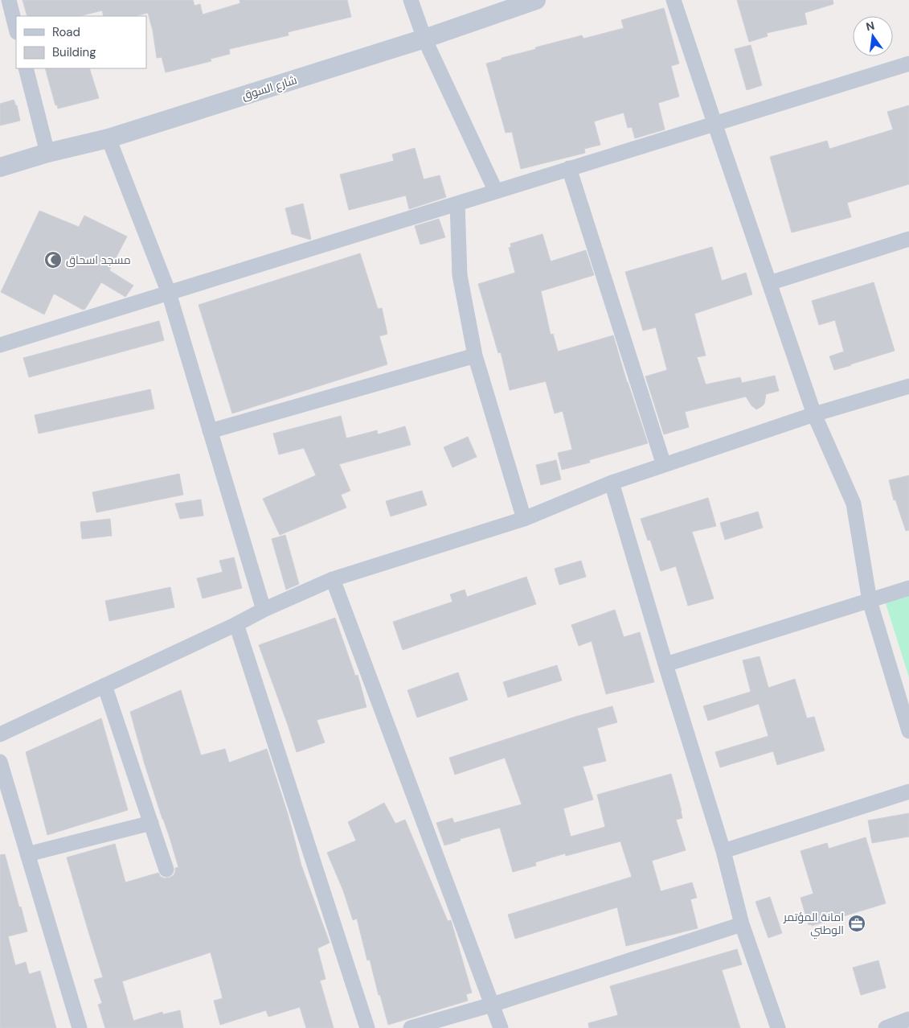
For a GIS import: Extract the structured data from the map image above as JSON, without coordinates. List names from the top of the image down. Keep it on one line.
{"streets":{"street":["شارع السوق"]},"places":{"mosque":["مسجد اسحاق"],"office":["امانة المؤتمر الوطني"]},"legend":["Road","Building"],"north":"top"}
